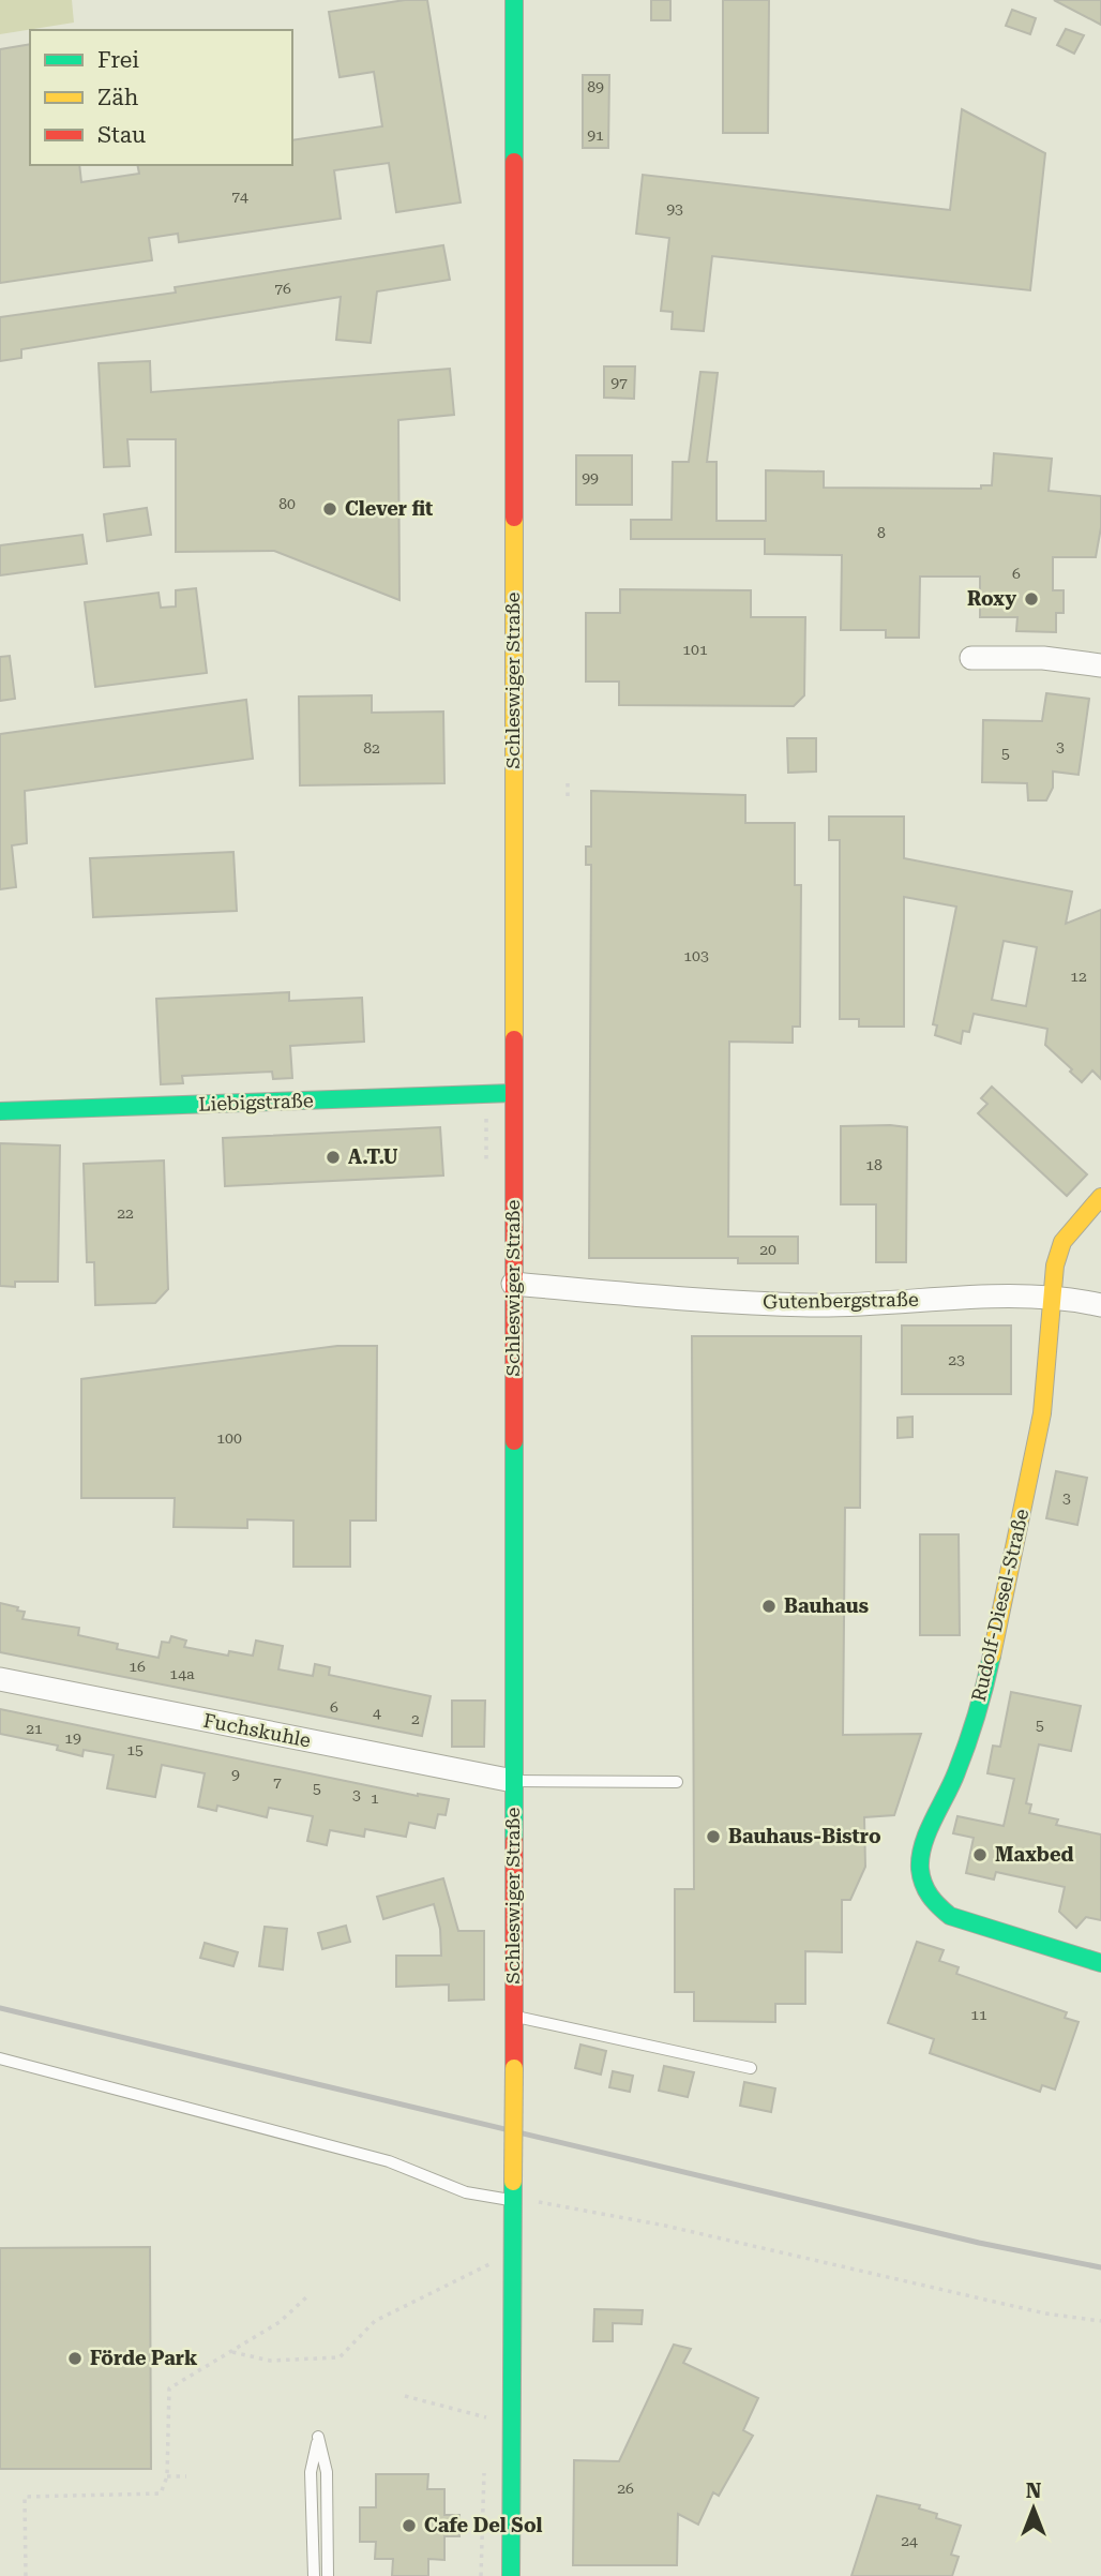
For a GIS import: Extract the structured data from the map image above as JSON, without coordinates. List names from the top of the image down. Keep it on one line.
{"streets":{"main road":["Schleswiger Straße","Liebigstraße","Rudolf-Diesel-Straße"],"street":["Gutenbergstraße","Fuchskuhle"]},"crossings":[["Schleswiger Straße","Liebigstraße"],["Schleswiger Straße","Gutenbergstraße"],["Schleswiger Straße","Fuchskuhle"],["Gutenbergstraße","Rudolf-Diesel-Straße"]],"places":["Clever fit","Roxy","A.T.U","Bauhaus","Bauhaus-Bistro","Maxbed","Förde Park","Cafe Del Sol"],"house_numbers":["89","91","74","93","76","97","99","80","8","6","101","3","82","5","103","12","18","22","20","23","100","3","16","14a","6","4","2","5","21","19","15","9","7","5","3","1","11","26","24"],"legend":["Frei","Zäh","Stau"],"north":"top"}
